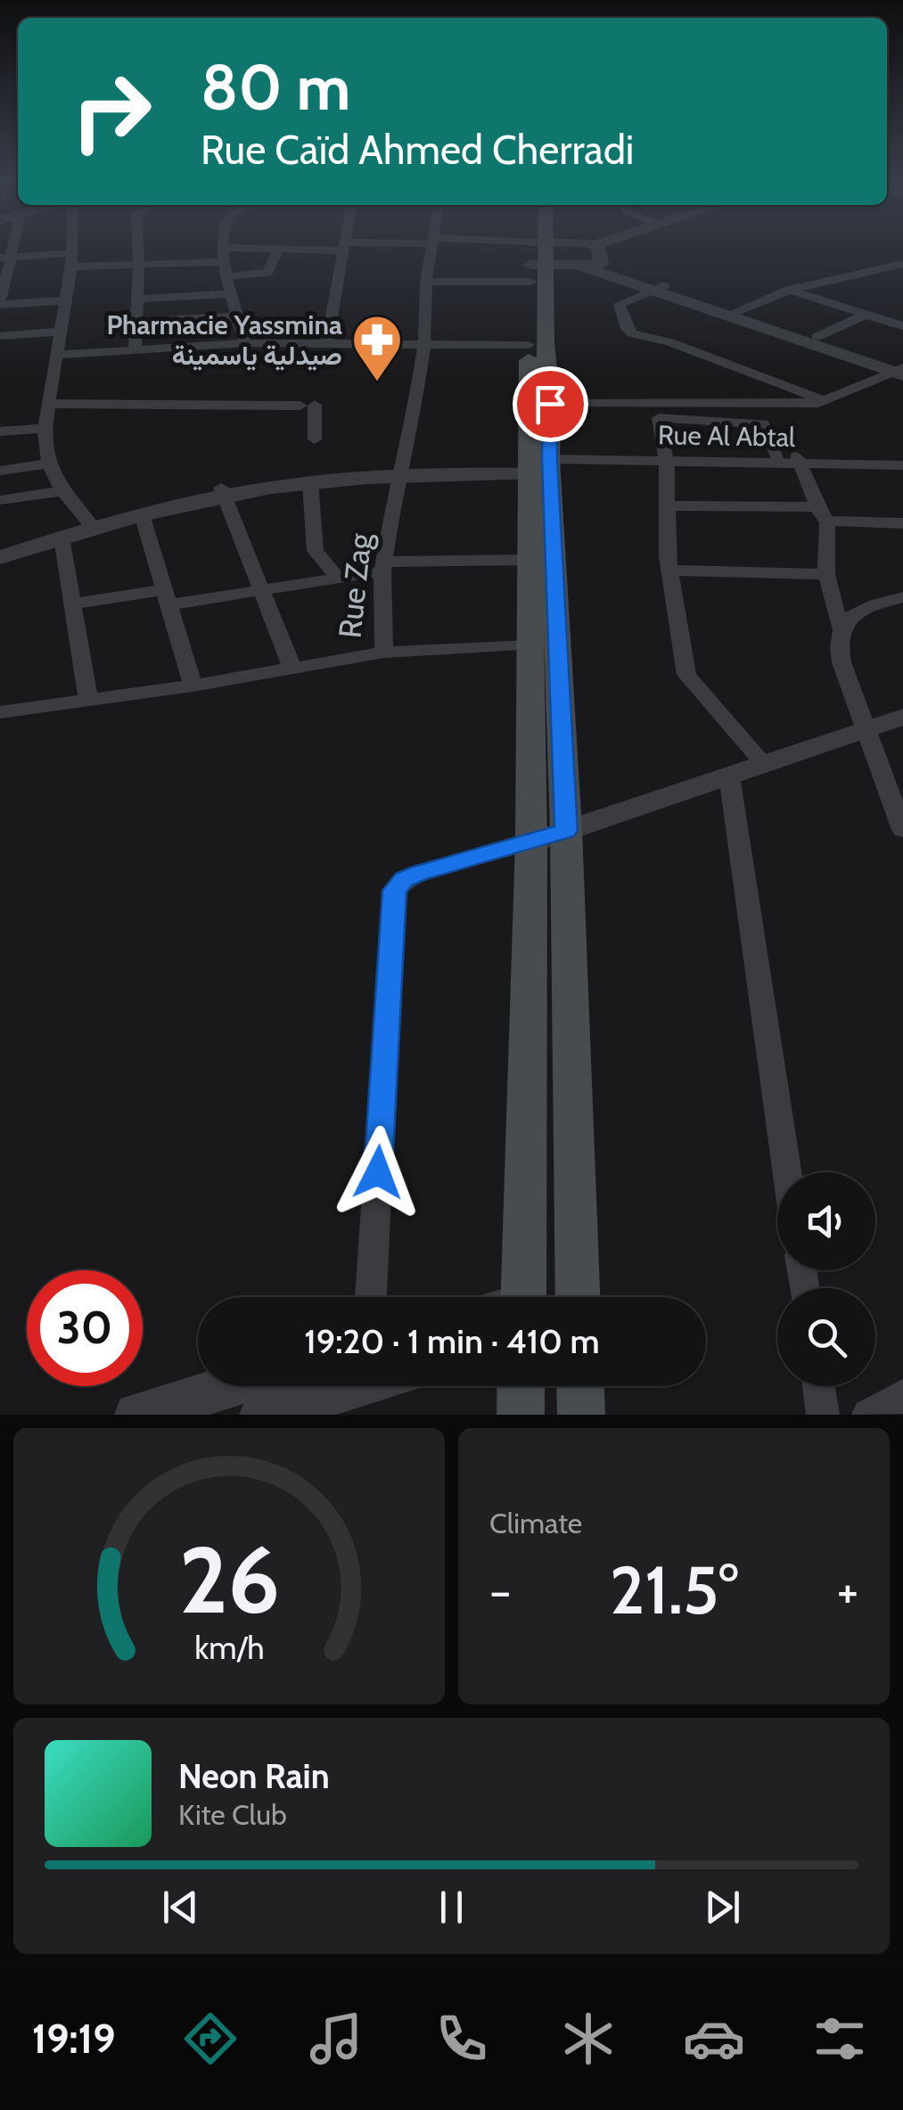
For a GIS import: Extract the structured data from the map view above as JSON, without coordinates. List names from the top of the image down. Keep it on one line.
{"streets":{"street":["Rue Al Abtal","Rue Zag"]},"places":{"pharmacy":["Pharmacie Yassmina صيدلية ياسمينة"]},"page":{"turn":["80 m","Rue Caïd Ahmed Cherradi"],"limit":"30","trip":"19:20 · 1 min · 410 m","tile":"Climate","heat":["−","21.5°","+"],"song":["Neon Rain","Kite Club"],"tabs":"19:19","gauge":["26","km/h"]}}
